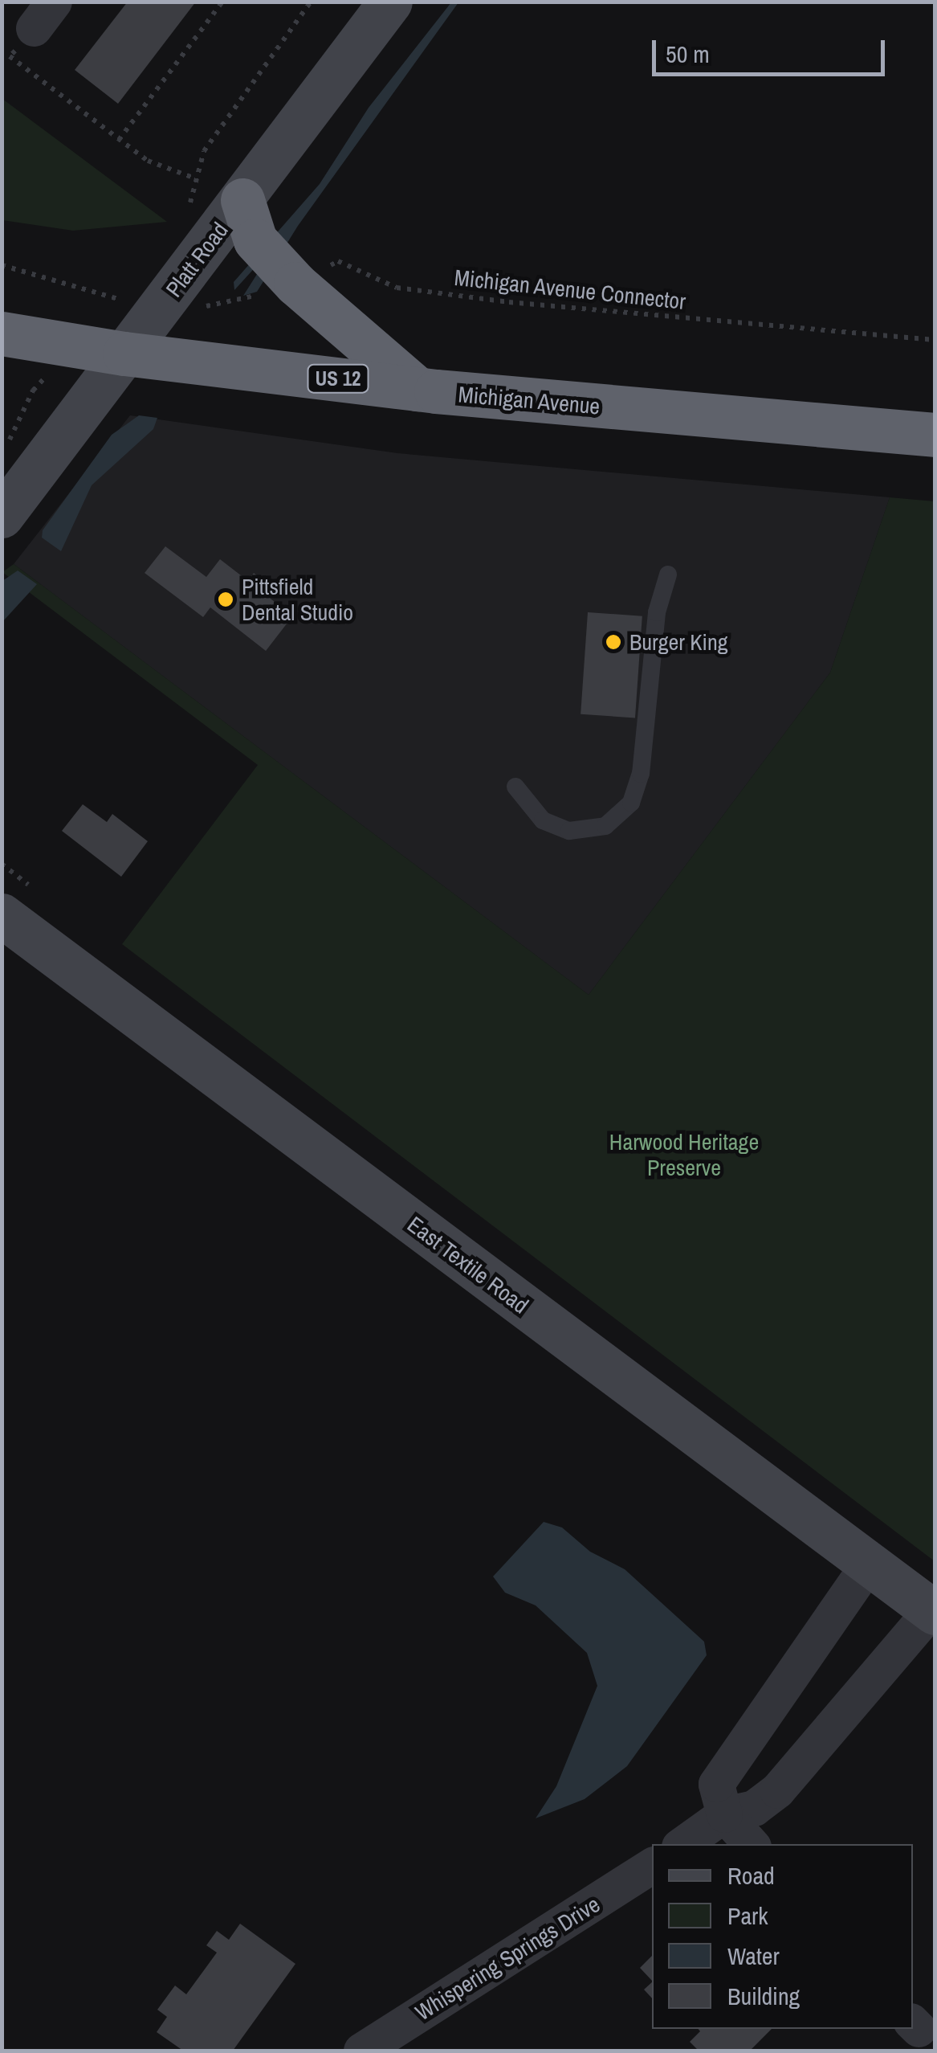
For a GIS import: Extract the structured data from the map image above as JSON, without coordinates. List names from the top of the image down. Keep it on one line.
{"streets":{"highway":["US 12","Michigan Avenue"],"main road":["Platt Road","East Textile Road"],"street":["Whispering Springs Drive"],"path":["Michigan Avenue Connector"]},"crossings":[["Platt Road","US 12"],["Platt Road","Michigan Avenue"],["US 12","Michigan Avenue"]],"parks":["Harwood Heritage Preserve"],"places":["Pittsfield Dental Studio","Burger King"],"legend":["Road","Park","Water","Building"],"scale_bar":"50 m"}
